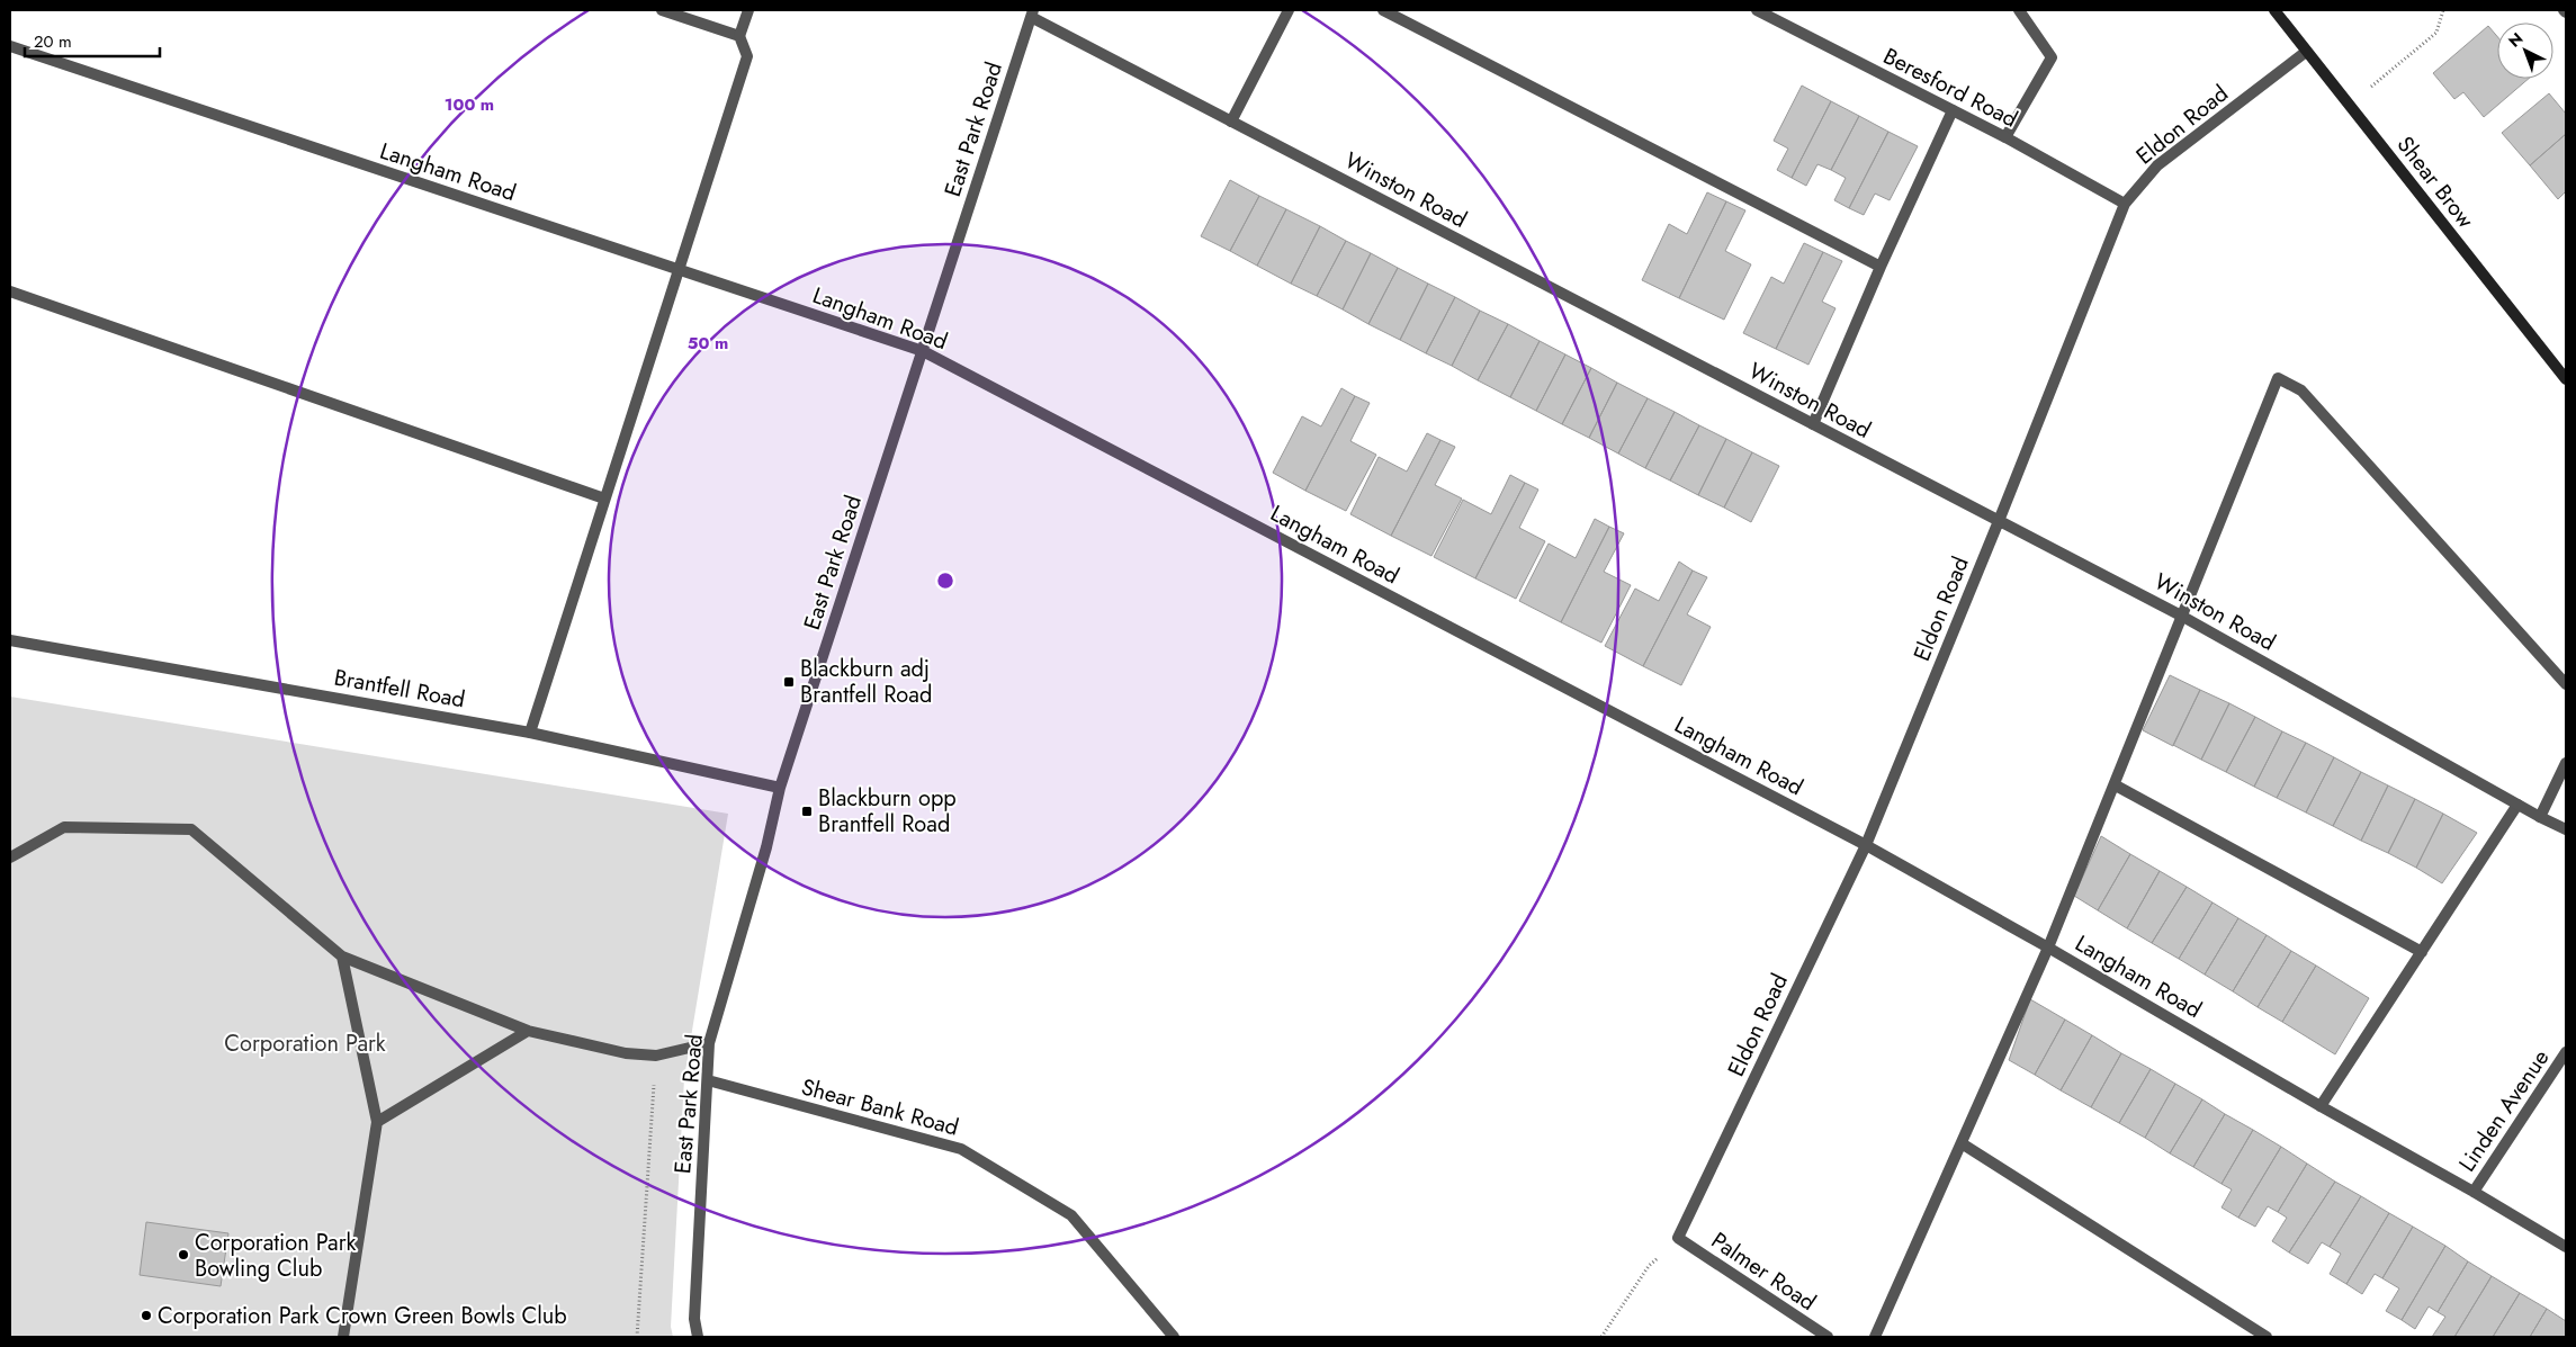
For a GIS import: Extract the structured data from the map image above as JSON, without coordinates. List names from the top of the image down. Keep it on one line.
{"streets":{"main road":["Shear Brow"],"street":["Beresford Road","Eldon Road","East Park Road","Langham Road","Winston Road","Brantfell Road","Shear Bank Road","Linden Avenue","Palmer Road"]},"crossings":[["Beresford Road","Eldon Road"],["Eldon Road","Langham Road"],["Eldon Road","Shear Brow"],["Eldon Road","Winston Road"],["Eldon Road","Palmer Road"],["East Park Road","Langham Road"],["East Park Road","Winston Road"],["East Park Road","Brantfell Road"],["East Park Road","Shear Bank Road"],["Langham Road","Linden Avenue"]],"parks":["Corporation Park"],"places":{"transit":["Blackburn adj Brantfell Road","Blackburn opp Brantfell Road"],"other":["Corporation Park Bowling Club","Corporation Park Crown Green Bowls Club"]},"scale_bar":"20 m","north":"top left","rings":["100 m","50 m"]}
